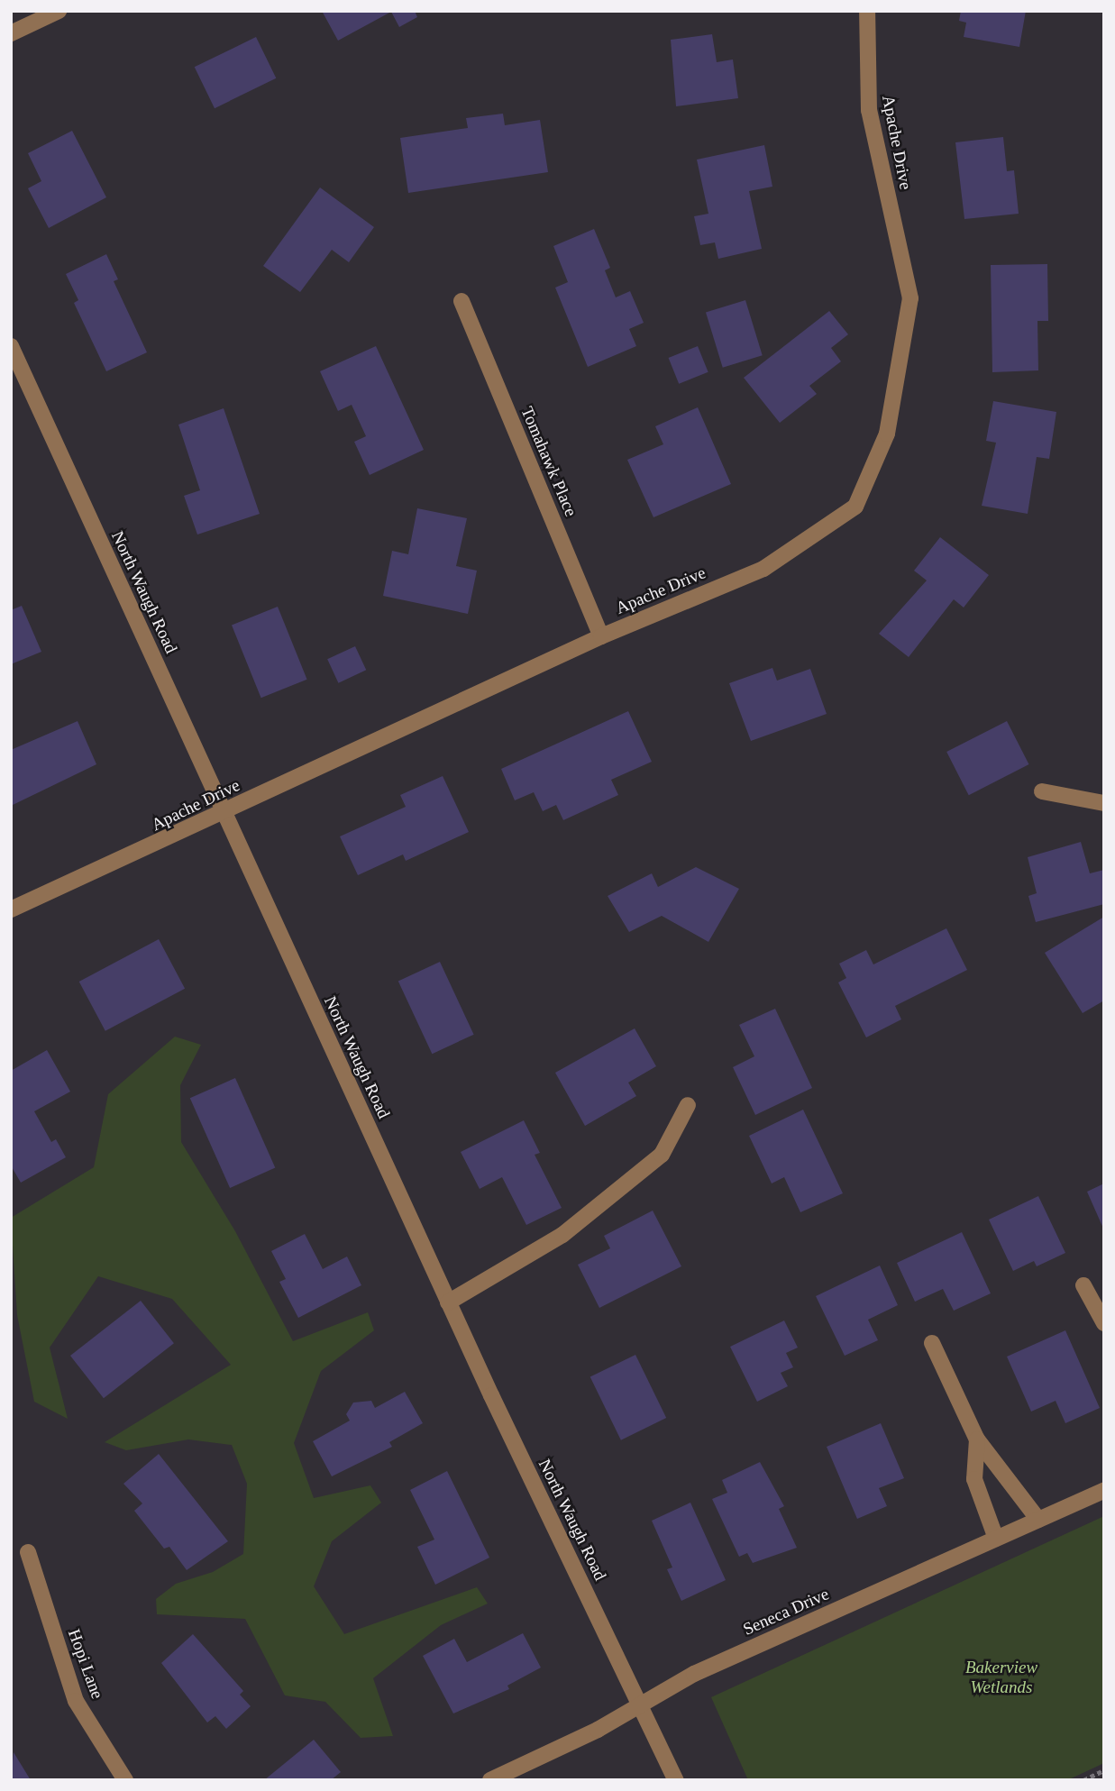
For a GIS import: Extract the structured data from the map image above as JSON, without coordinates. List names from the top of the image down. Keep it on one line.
{"streets":{"street":["Apache Drive","Tomahawk Place","North Waugh Road","Seneca Drive","Hopi Lane"]},"crossings":[["Apache Drive","Tomahawk Place"],["Apache Drive","North Waugh Road"],["North Waugh Road","Seneca Drive"]],"parks":["Bakerview Wetlands"]}
